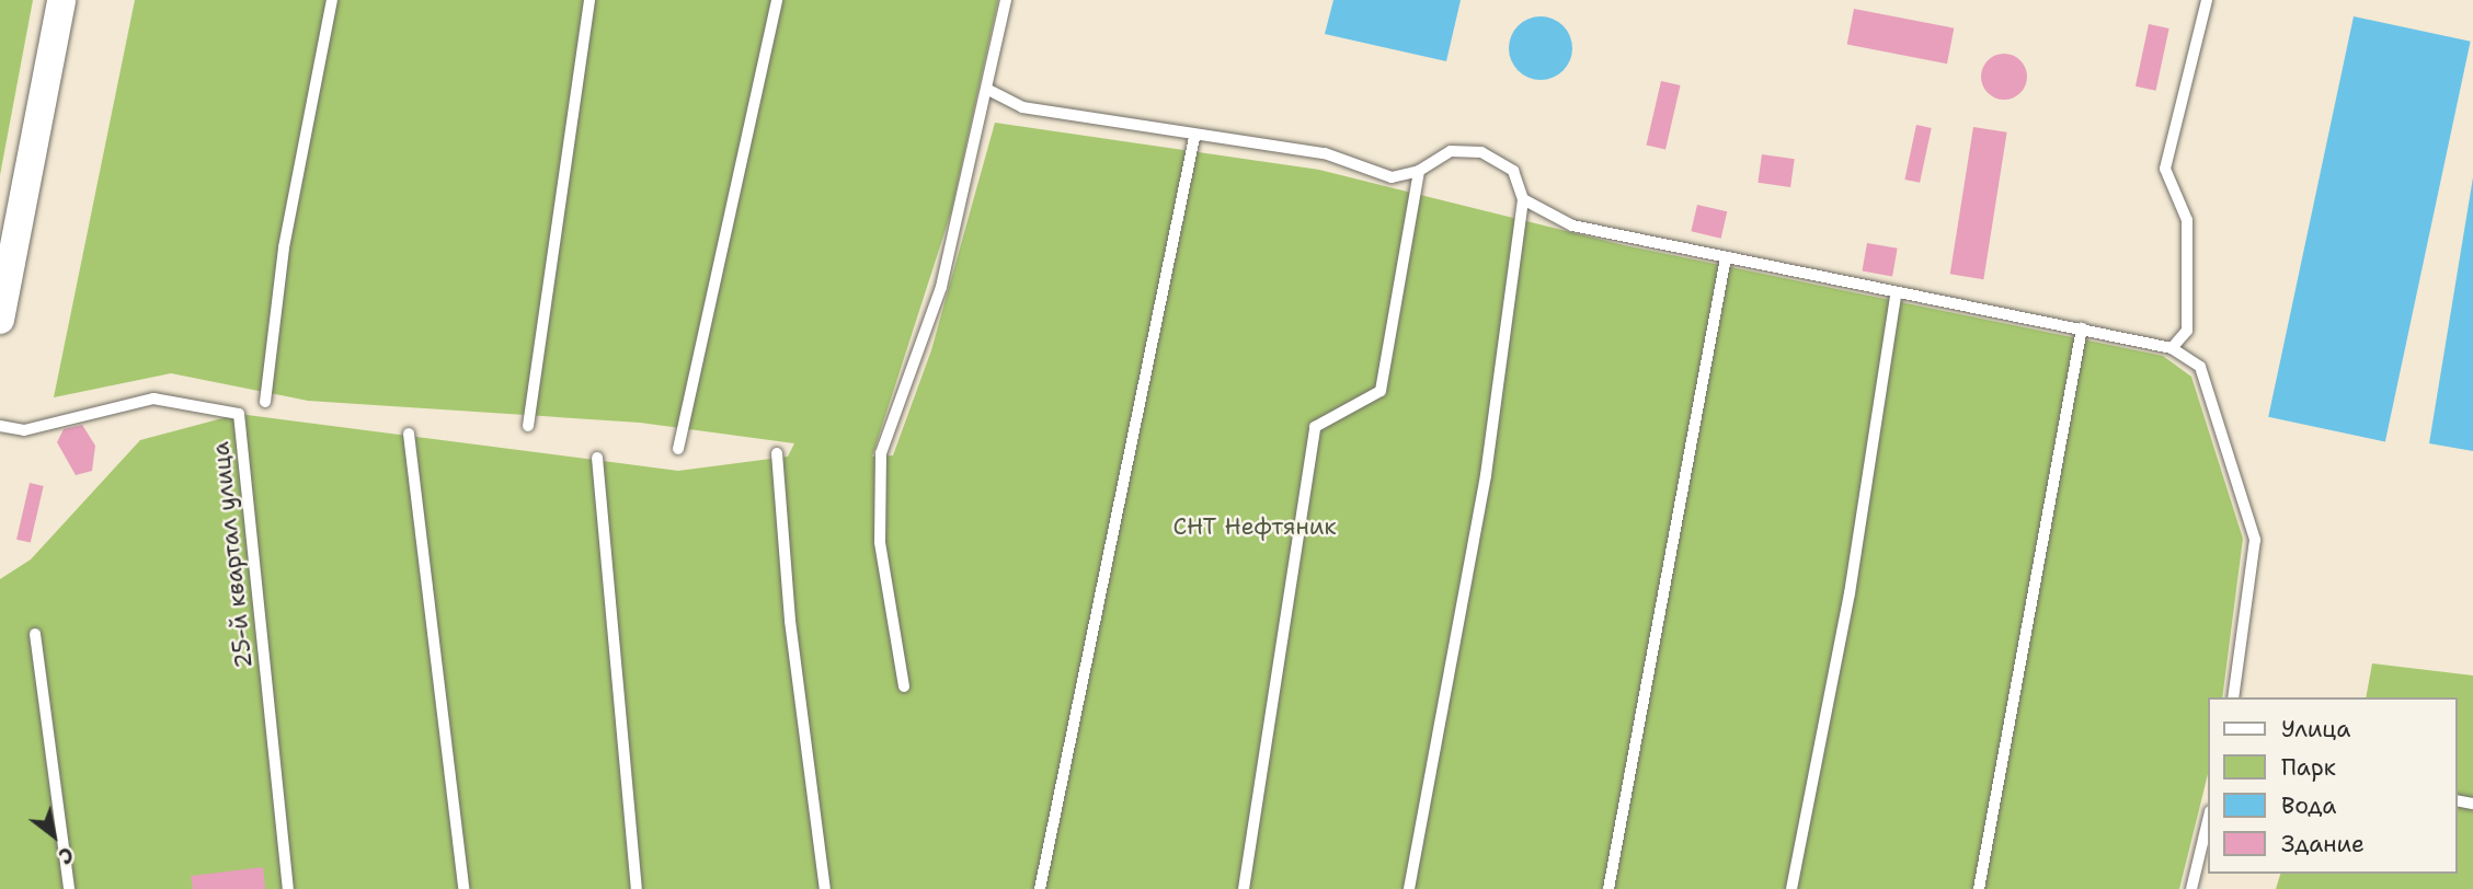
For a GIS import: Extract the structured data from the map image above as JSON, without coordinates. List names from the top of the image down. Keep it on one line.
{"streets":{"lane":["25-й квартал улица"]},"parks":["СНТ Нефтяник"],"legend":["Улица","Парк","Вода","Здание"],"north":"bottom right"}
